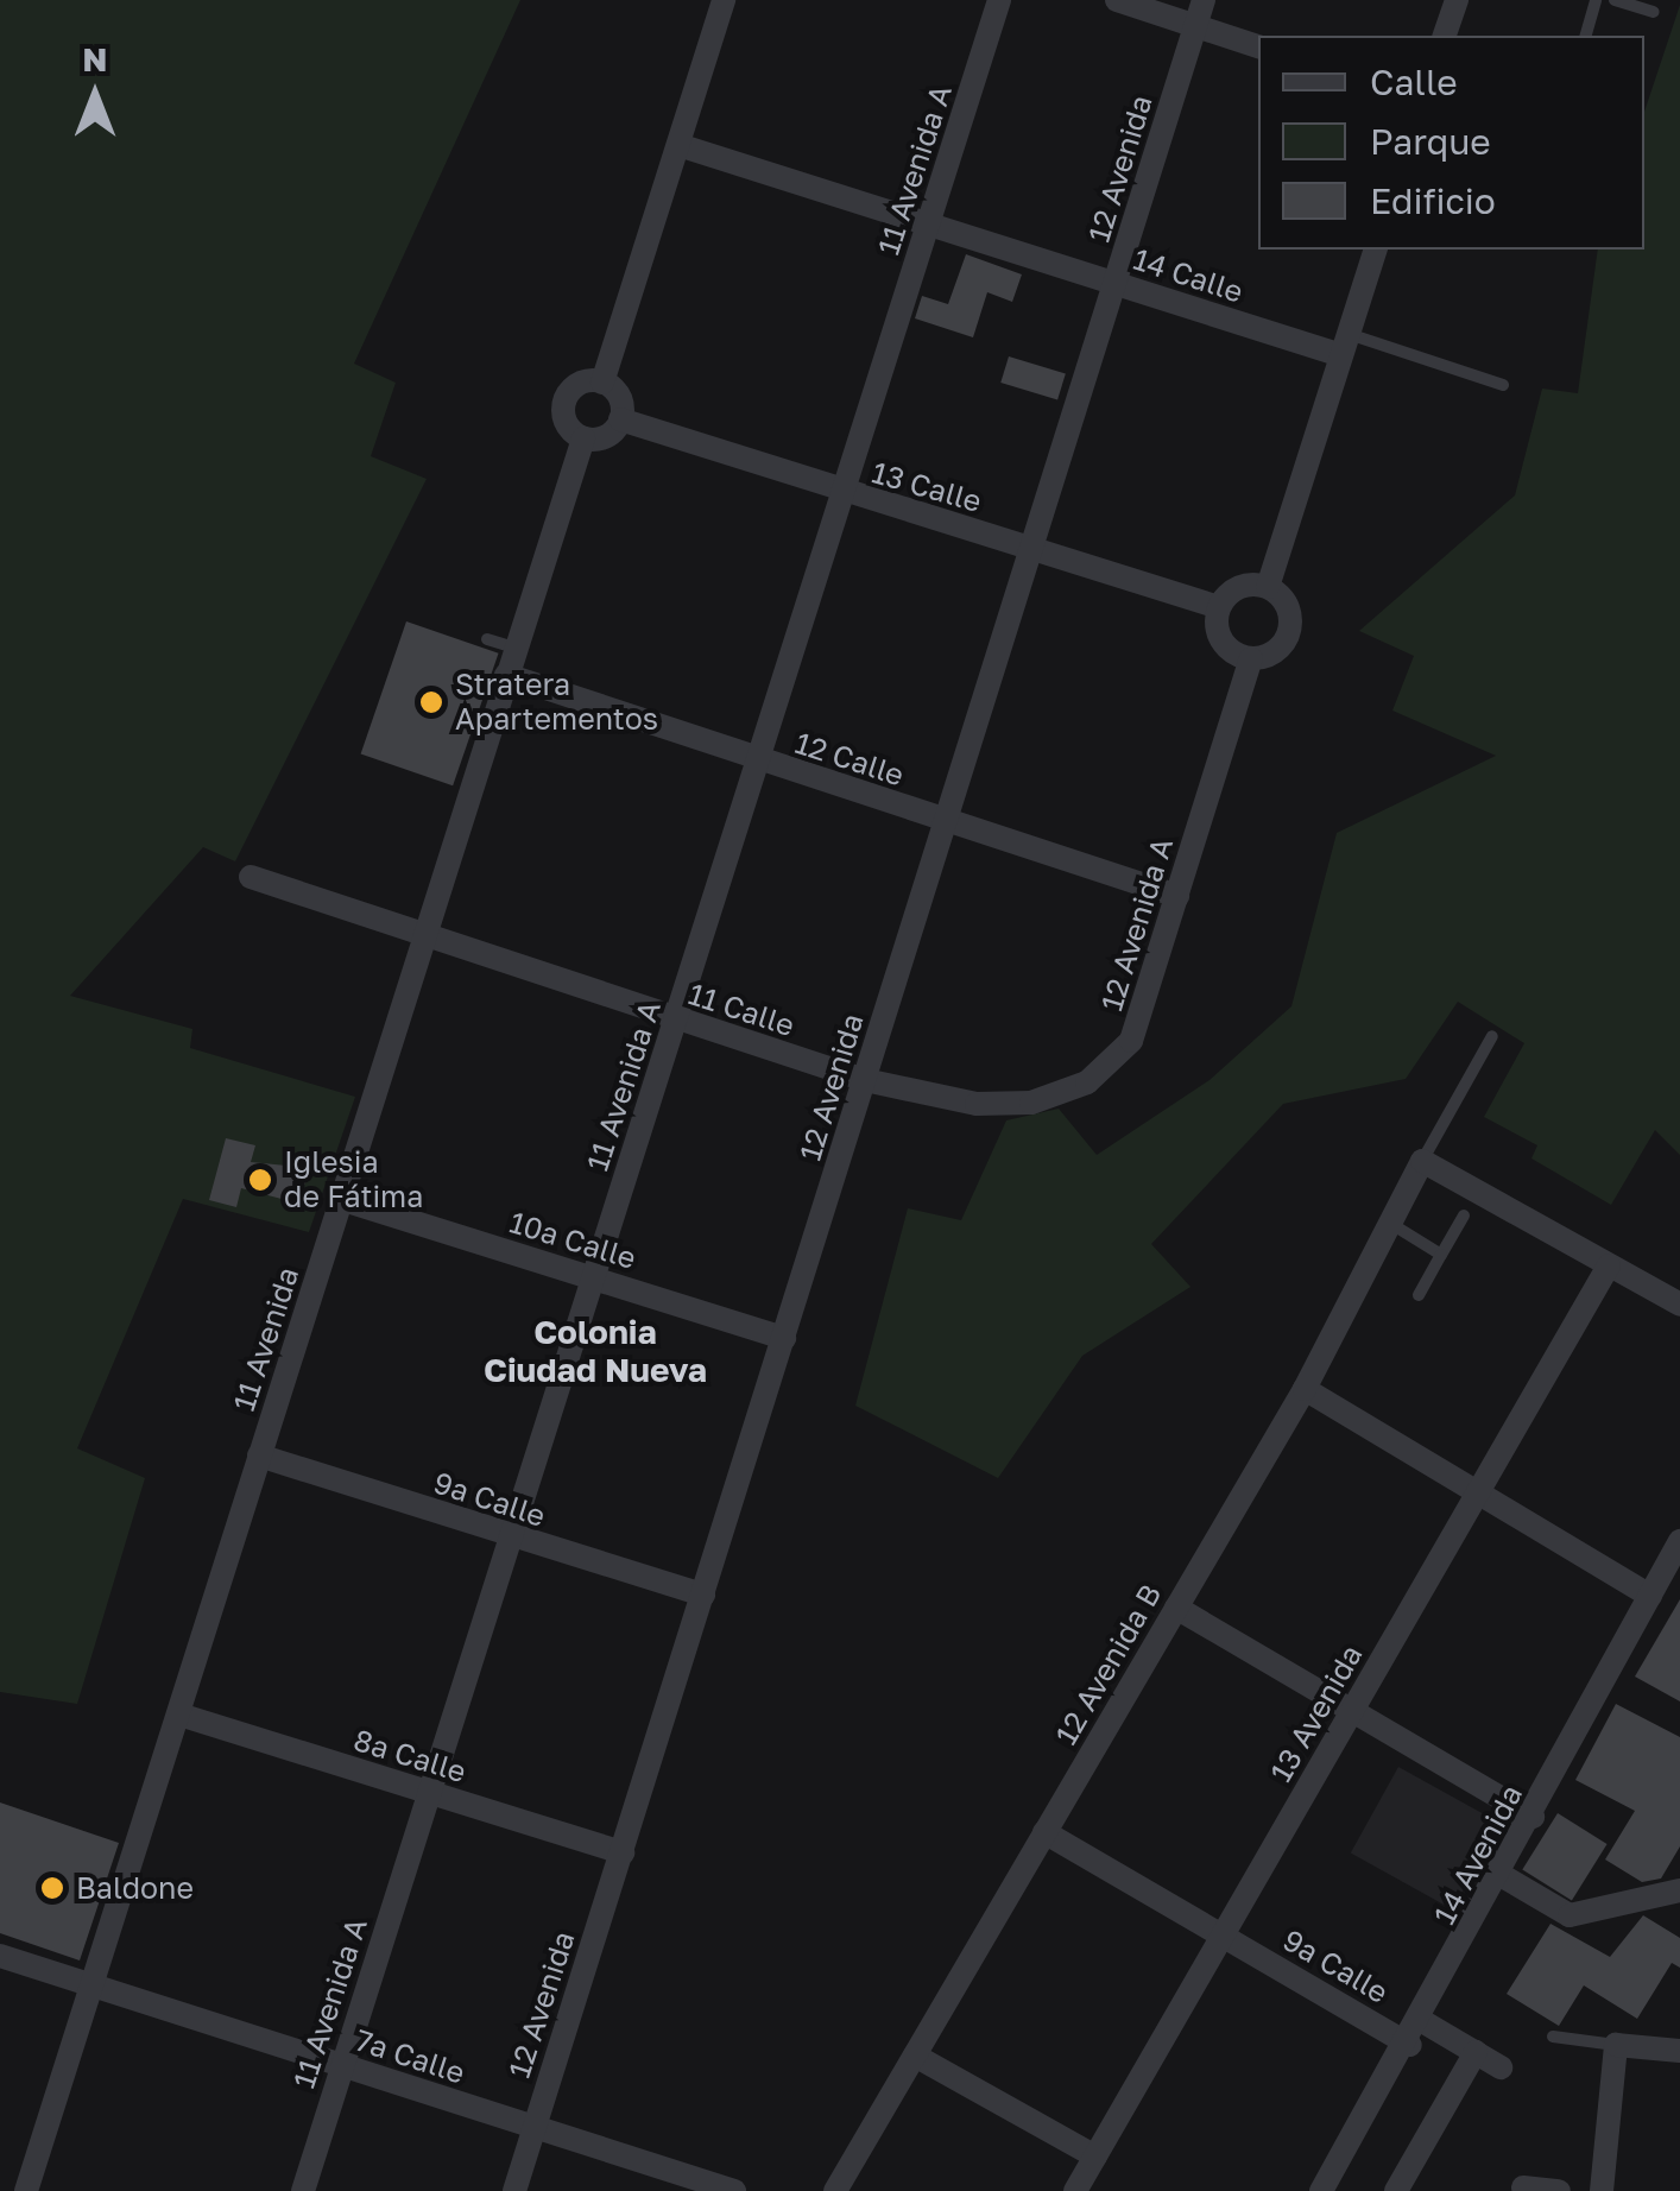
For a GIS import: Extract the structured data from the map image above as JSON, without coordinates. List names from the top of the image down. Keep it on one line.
{"streets":{"street":["12 Avenida","11 Avenida A","14 Calle","13 Calle","12 Calle","12 Avenida A","11 Calle","10a Calle","11 Avenida","9a Calle","12 Avenida B","13 Avenida","8a Calle","14 Avenida","7a Calle"]},"crossings":[["12 Avenida","14 Calle"],["12 Avenida","13 Calle"],["12 Avenida","12 Calle"],["12 Avenida","11 Calle"],["12 Avenida","10a Calle"],["12 Avenida","9a Calle"],["12 Avenida","8a Calle"],["12 Avenida","7a Calle"],["11 Avenida A","14 Calle"],["11 Avenida A","13 Calle"],["11 Avenida A","12 Calle"],["11 Avenida A","11 Calle"],["11 Avenida A","10a Calle"],["11 Avenida A","9a Calle"],["11 Avenida A","8a Calle"],["11 Avenida A","7a Calle"],["13 Calle","12 Avenida A"],["13 Calle","11 Avenida"],["12 Calle","12 Avenida A"],["12 Calle","11 Avenida"],["12 Avenida A","11 Calle"],["11 Calle","11 Avenida"],["10a Calle","11 Avenida"],["11 Avenida","9a Calle"],["11 Avenida","8a Calle"],["11 Avenida","7a Calle"],["9a Calle","12 Avenida B"],["9a Calle","13 Avenida"],["9a Calle","14 Avenida"]],"districts":["Colonia Ciudad Nueva"],"places":["Stratera Apartementos","Iglesia de Fátima","Baldone"],"legend":["Calle","Parque","Edificio"],"north":"top"}
